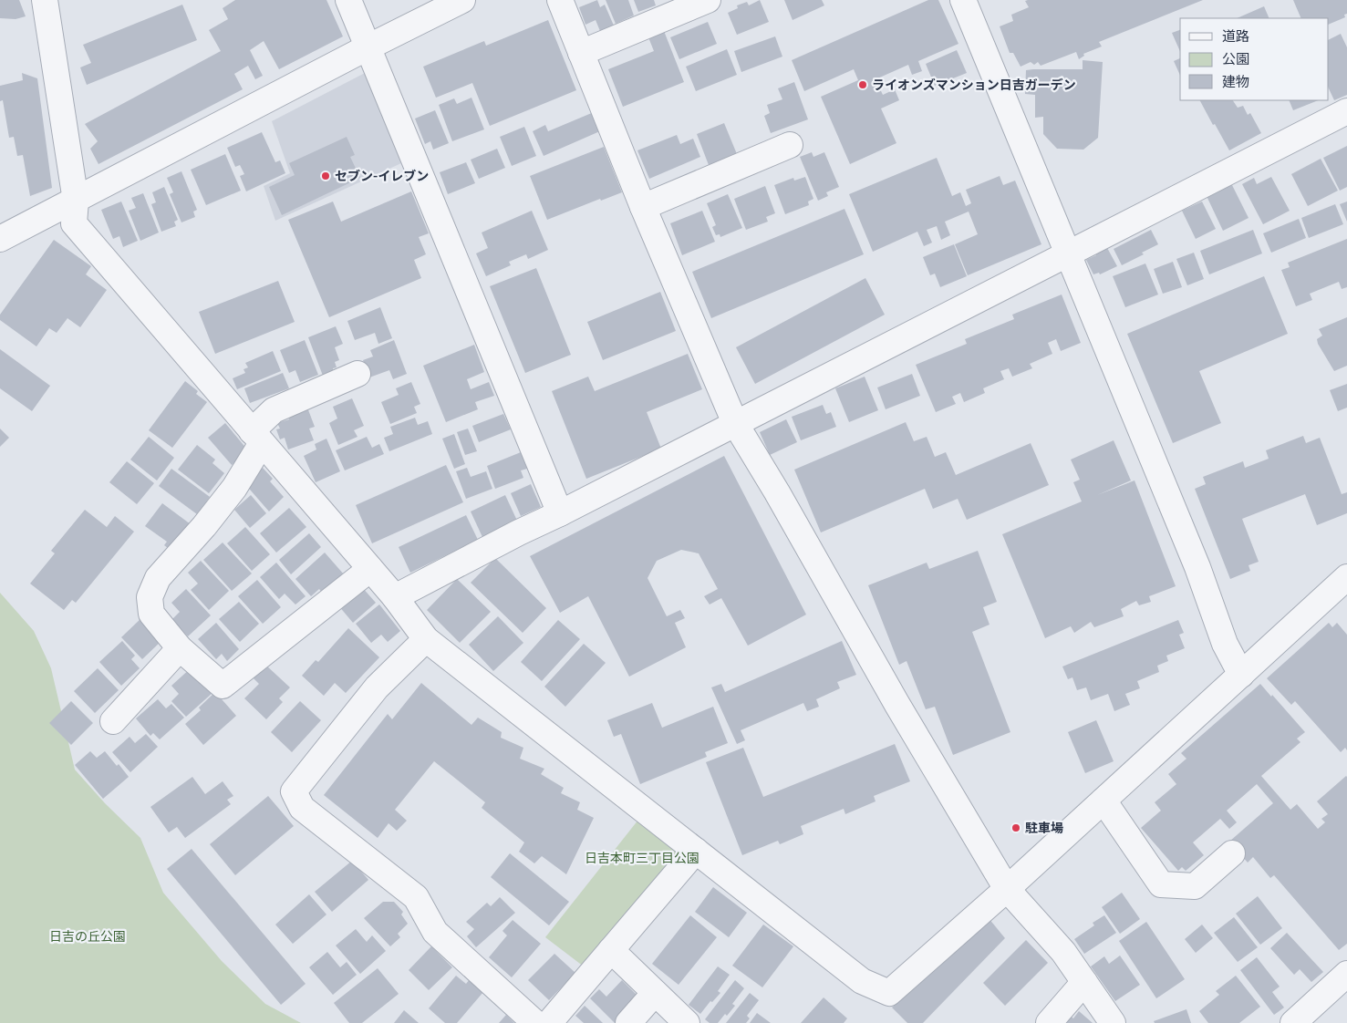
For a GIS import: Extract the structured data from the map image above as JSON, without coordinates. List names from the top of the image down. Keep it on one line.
{"parks":["日吉本町三丁目公園","日吉の丘公園"],"places":["ライオンズマンション日吉ガーデン","セブン-イレブン","駐車場"],"legend":["道路","公園","建物"]}
